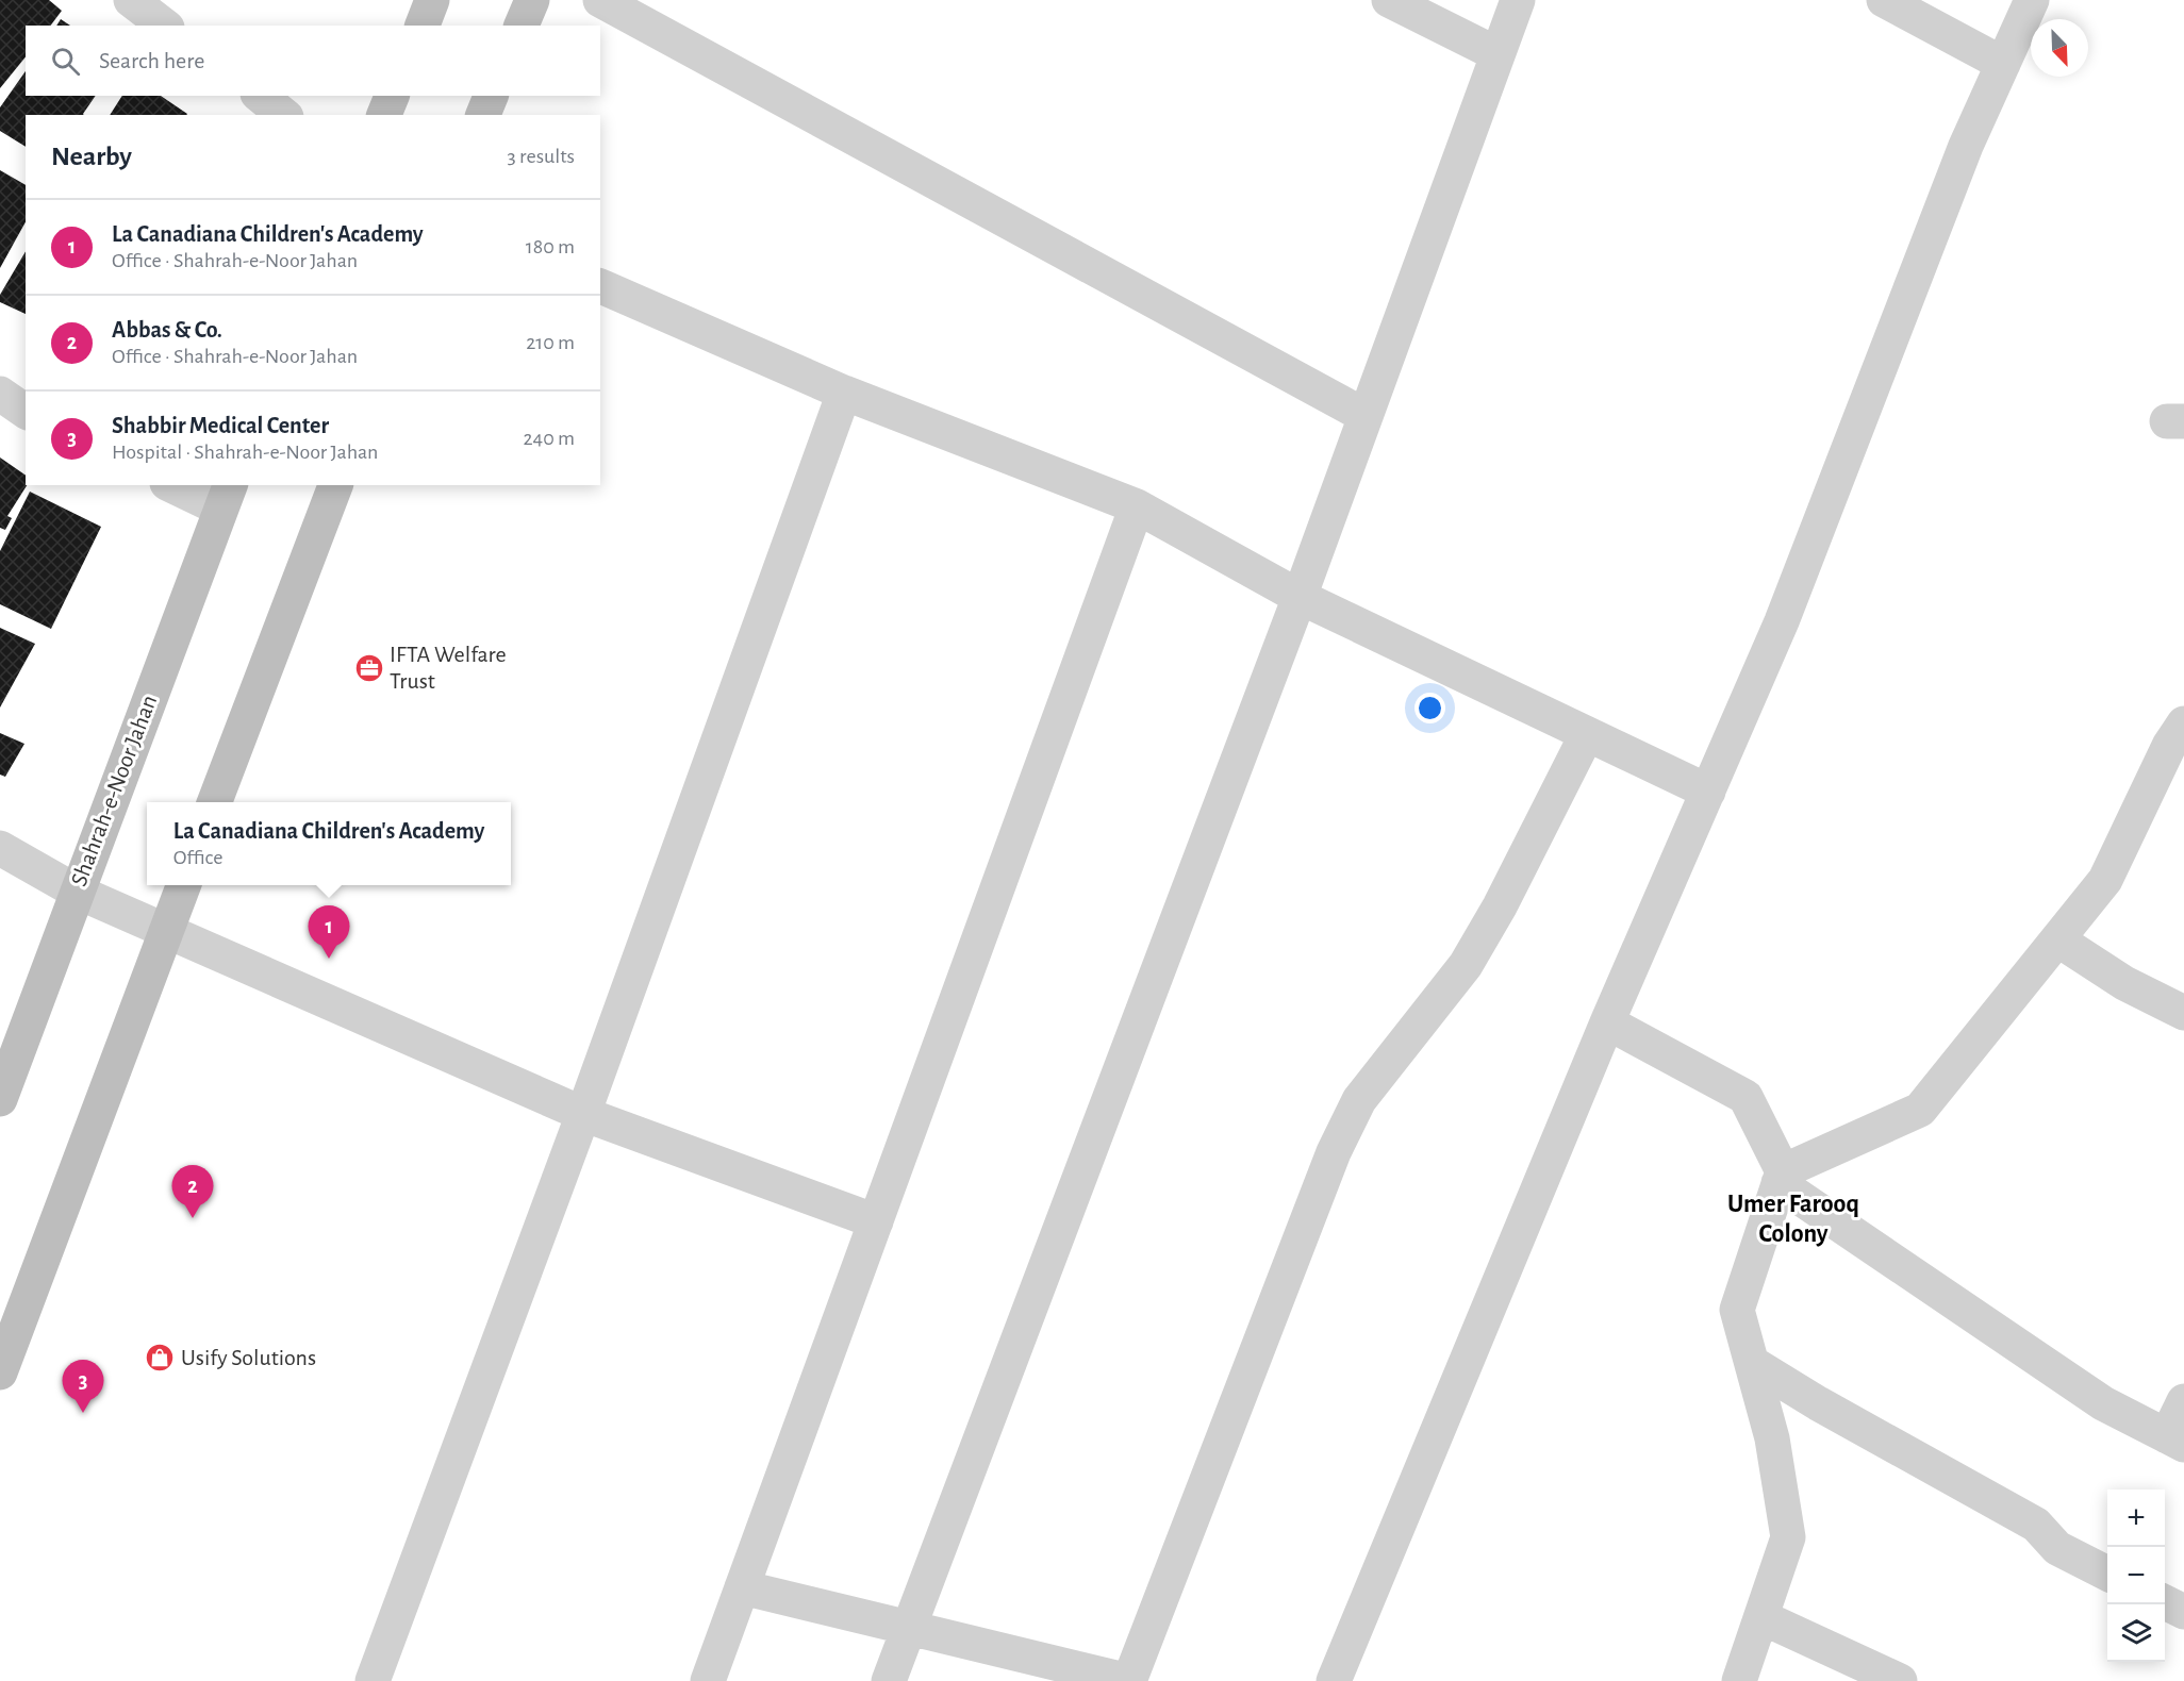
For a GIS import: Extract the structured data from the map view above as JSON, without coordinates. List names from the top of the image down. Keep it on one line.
{"streets":{"main road":["Shahrah-e-Noor Jahan"]},"districts":["Umer Farooq Colony"],"places":{"office":["IFTA Welfare Trust"],"shop":["Usify Solutions"]},"north":"bottom right","page":{"search":"Search here","heading":["Nearby","3 results"],"list":[{"mark":"1","name":"La Canadiana Children's Academy","note":"Office · Shahrah-e-Noor Jahan","value":"180 m"},{"mark":"2","name":"Abbas & Co.","note":"Office · Shahrah-e-Noor Jahan","value":"210 m"},{"mark":"3","name":"Shabbir Medical Center","note":"Hospital · Shahrah-e-Noor Jahan","value":"240 m"}],"popup":["La Canadiana Children's Academy","Office"],"pins":["1","2","3"],"map_buttons":["+","−"]}}
